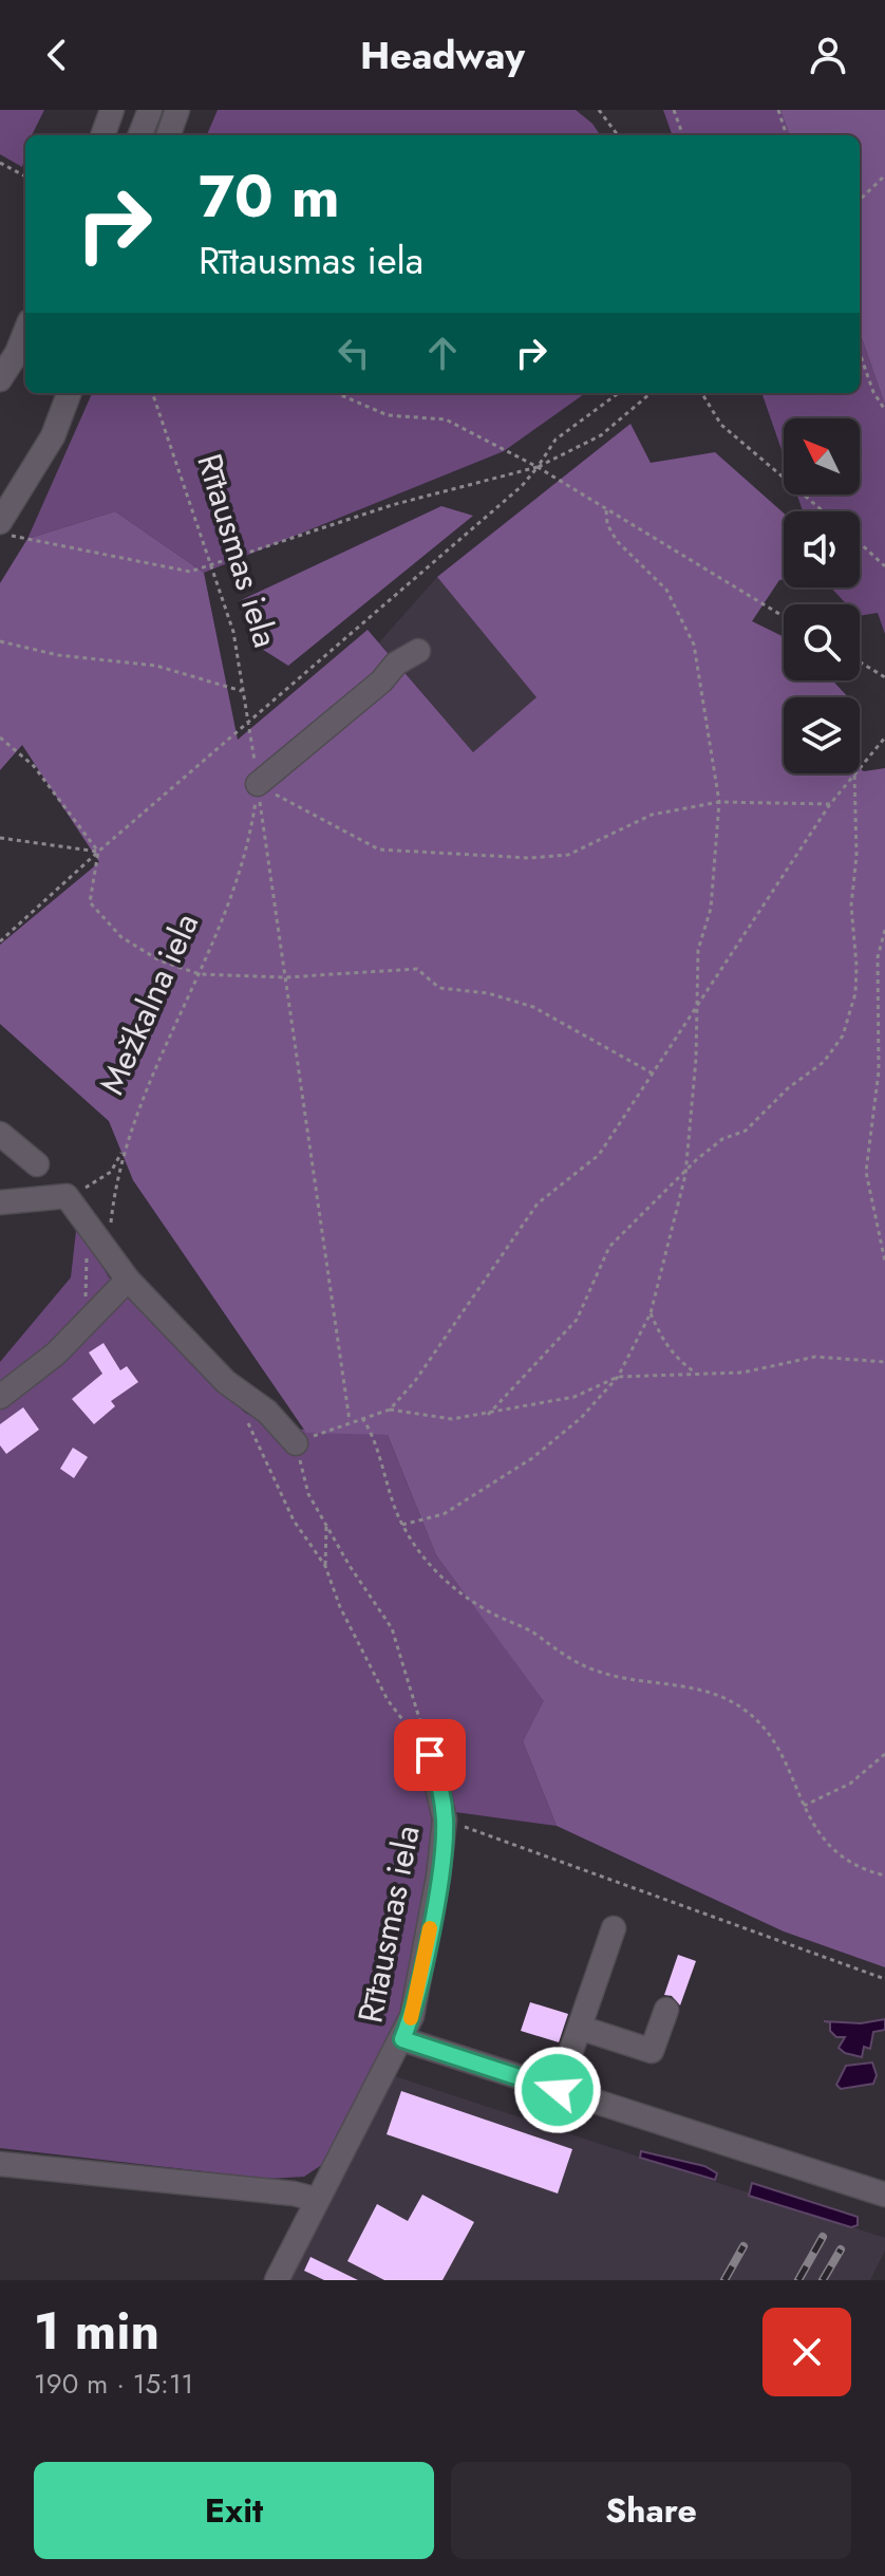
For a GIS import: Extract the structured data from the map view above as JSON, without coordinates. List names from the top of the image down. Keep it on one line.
{"streets":{"street":["Rītausmas iela"],"path":["Mežkalna iela"]},"crossings":[["Rītausmas iela","Mežkalna iela"]],"north":"top left","page":{"header":"Headway","turn":["70 m","Rītausmas iela"],"heading":["1 min","190 m · 15:11"],"buttons":["Exit","Share"]}}
